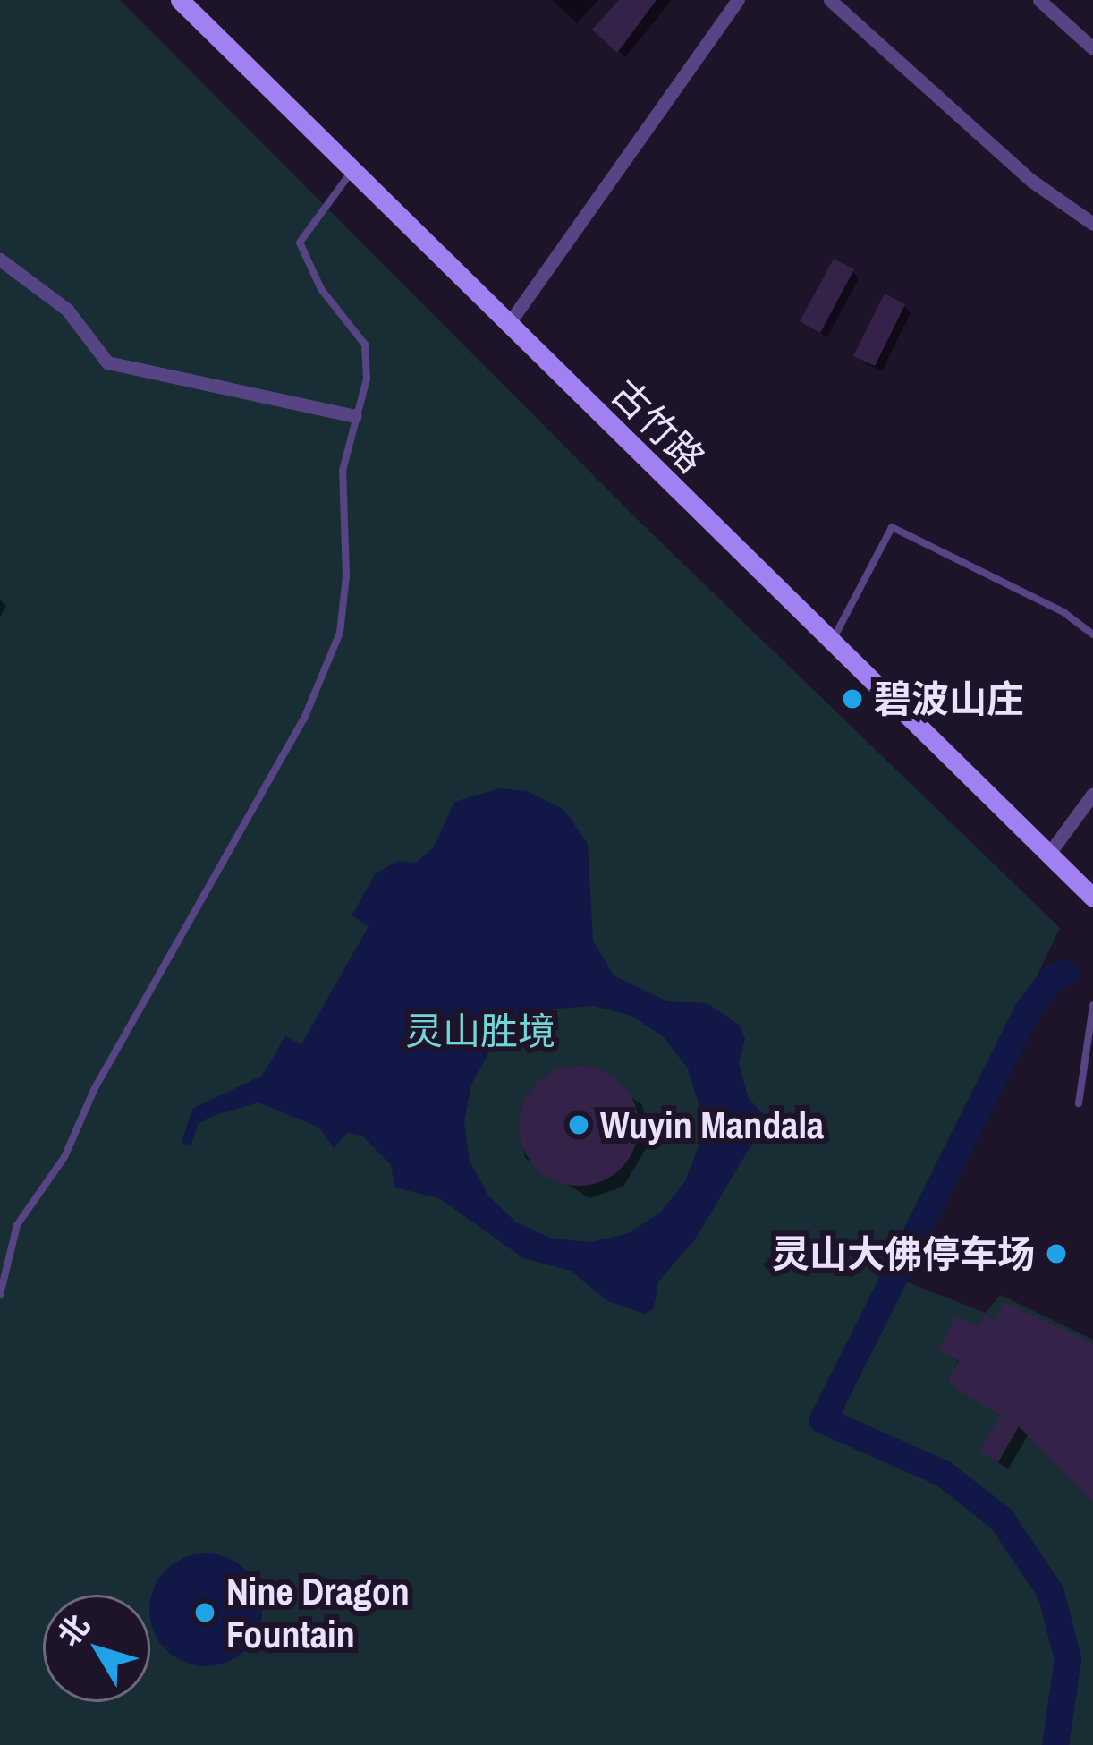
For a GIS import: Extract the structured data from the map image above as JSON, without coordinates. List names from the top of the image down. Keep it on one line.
{"streets":{"main road":["古竹路"]},"parks":["灵山胜境"],"places":["碧波山庄","Wuyin Mandala","灵山大佛停车场","Nine Dragon Fountain"],"north":"top left"}
